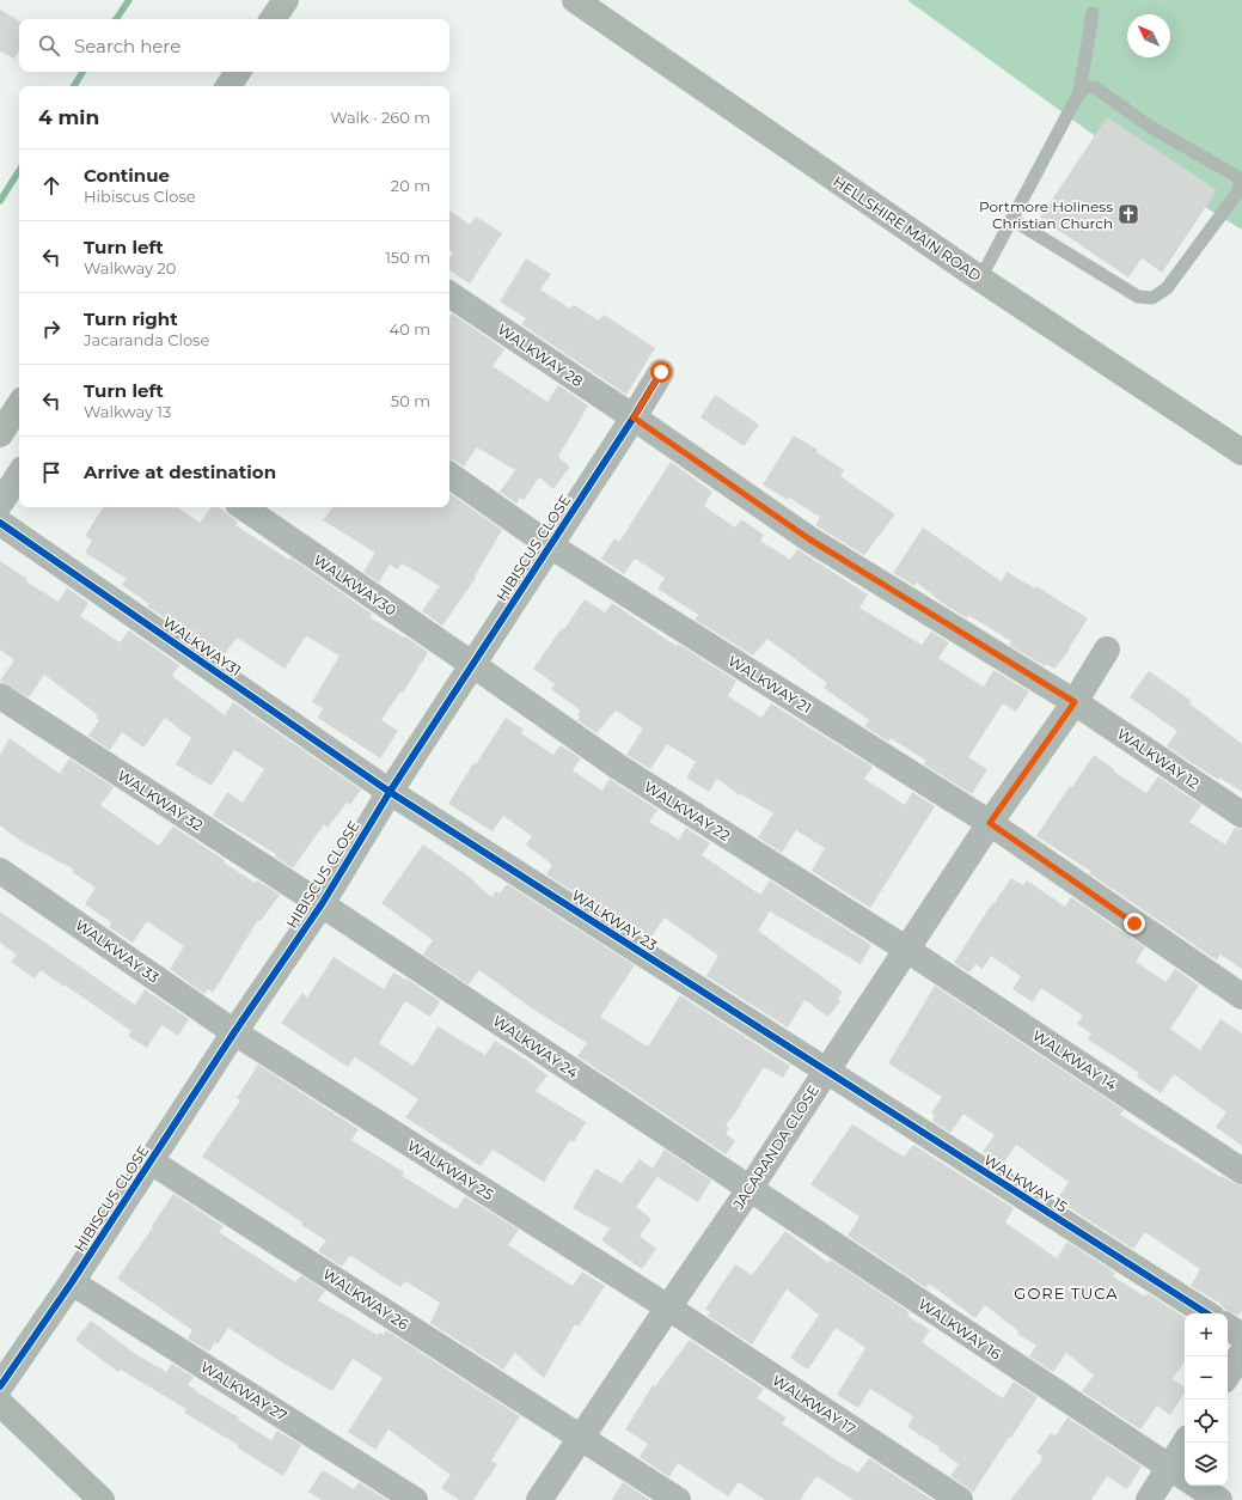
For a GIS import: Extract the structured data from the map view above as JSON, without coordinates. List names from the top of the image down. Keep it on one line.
{"streets":{"main road":["HELLSHIRE MAIN ROAD"],"street":["WALKWAY 28","HIBISCUS CLOSE","WALKWAY30","WALKWAY31","WALKWAY 21","WALKWAY 12","WALKWAY 32","WALKWAY 22","WALKWAY 23","WALKWAY 33","WALKWAY 24","WALKWAY 14","JACARANDA CLOSE","WALKWAY 25","WALKWAY 15","WALKWAY 26","WALKWAY 16","WALKWAY 27","WALKWAY 17"]},"crossings":[["WALKWAY 28","HIBISCUS CLOSE"],["WALKWAY 28","WALKWAY 12"],["WALKWAY 28","JACARANDA CLOSE"],["HIBISCUS CLOSE","WALKWAY30"],["HIBISCUS CLOSE","WALKWAY31"],["HIBISCUS CLOSE","WALKWAY 21"],["HIBISCUS CLOSE","WALKWAY 32"],["HIBISCUS CLOSE","WALKWAY 22"],["HIBISCUS CLOSE","WALKWAY 23"],["HIBISCUS CLOSE","WALKWAY 33"],["HIBISCUS CLOSE","WALKWAY 24"],["HIBISCUS CLOSE","WALKWAY 25"],["HIBISCUS CLOSE","WALKWAY 26"],["HIBISCUS CLOSE","WALKWAY 27"],["WALKWAY30","WALKWAY 22"],["WALKWAY31","WALKWAY 23"],["WALKWAY 21","JACARANDA CLOSE"],["WALKWAY 12","JACARANDA CLOSE"],["WALKWAY 32","WALKWAY 24"],["WALKWAY 22","WALKWAY 14"],["WALKWAY 22","JACARANDA CLOSE"],["WALKWAY 23","JACARANDA CLOSE"],["WALKWAY 23","WALKWAY 15"],["WALKWAY 33","WALKWAY 25"],["WALKWAY 24","JACARANDA CLOSE"],["WALKWAY 24","WALKWAY 16"],["WALKWAY 14","JACARANDA CLOSE"],["JACARANDA CLOSE","WALKWAY 25"],["JACARANDA CLOSE","WALKWAY 15"],["JACARANDA CLOSE","WALKWAY 26"],["JACARANDA CLOSE","WALKWAY 16"],["JACARANDA CLOSE","WALKWAY 17"],["WALKWAY 25","WALKWAY 17"]],"districts":["GORE TUCA"],"places":{"church":["Portmore Holiness Christian Church"]},"north":"top left","page":{"search":"Search here","heading":["4 min","Walk · 260 m"],"list":[["Continue","Hibiscus Close","20 m"],["Turn left","Walkway 20","150 m"],["Turn right","Jacaranda Close","40 m"],["Turn left","Walkway 13","50 m"],"Arrive at destination"],"map_buttons":["+","−"]}}
